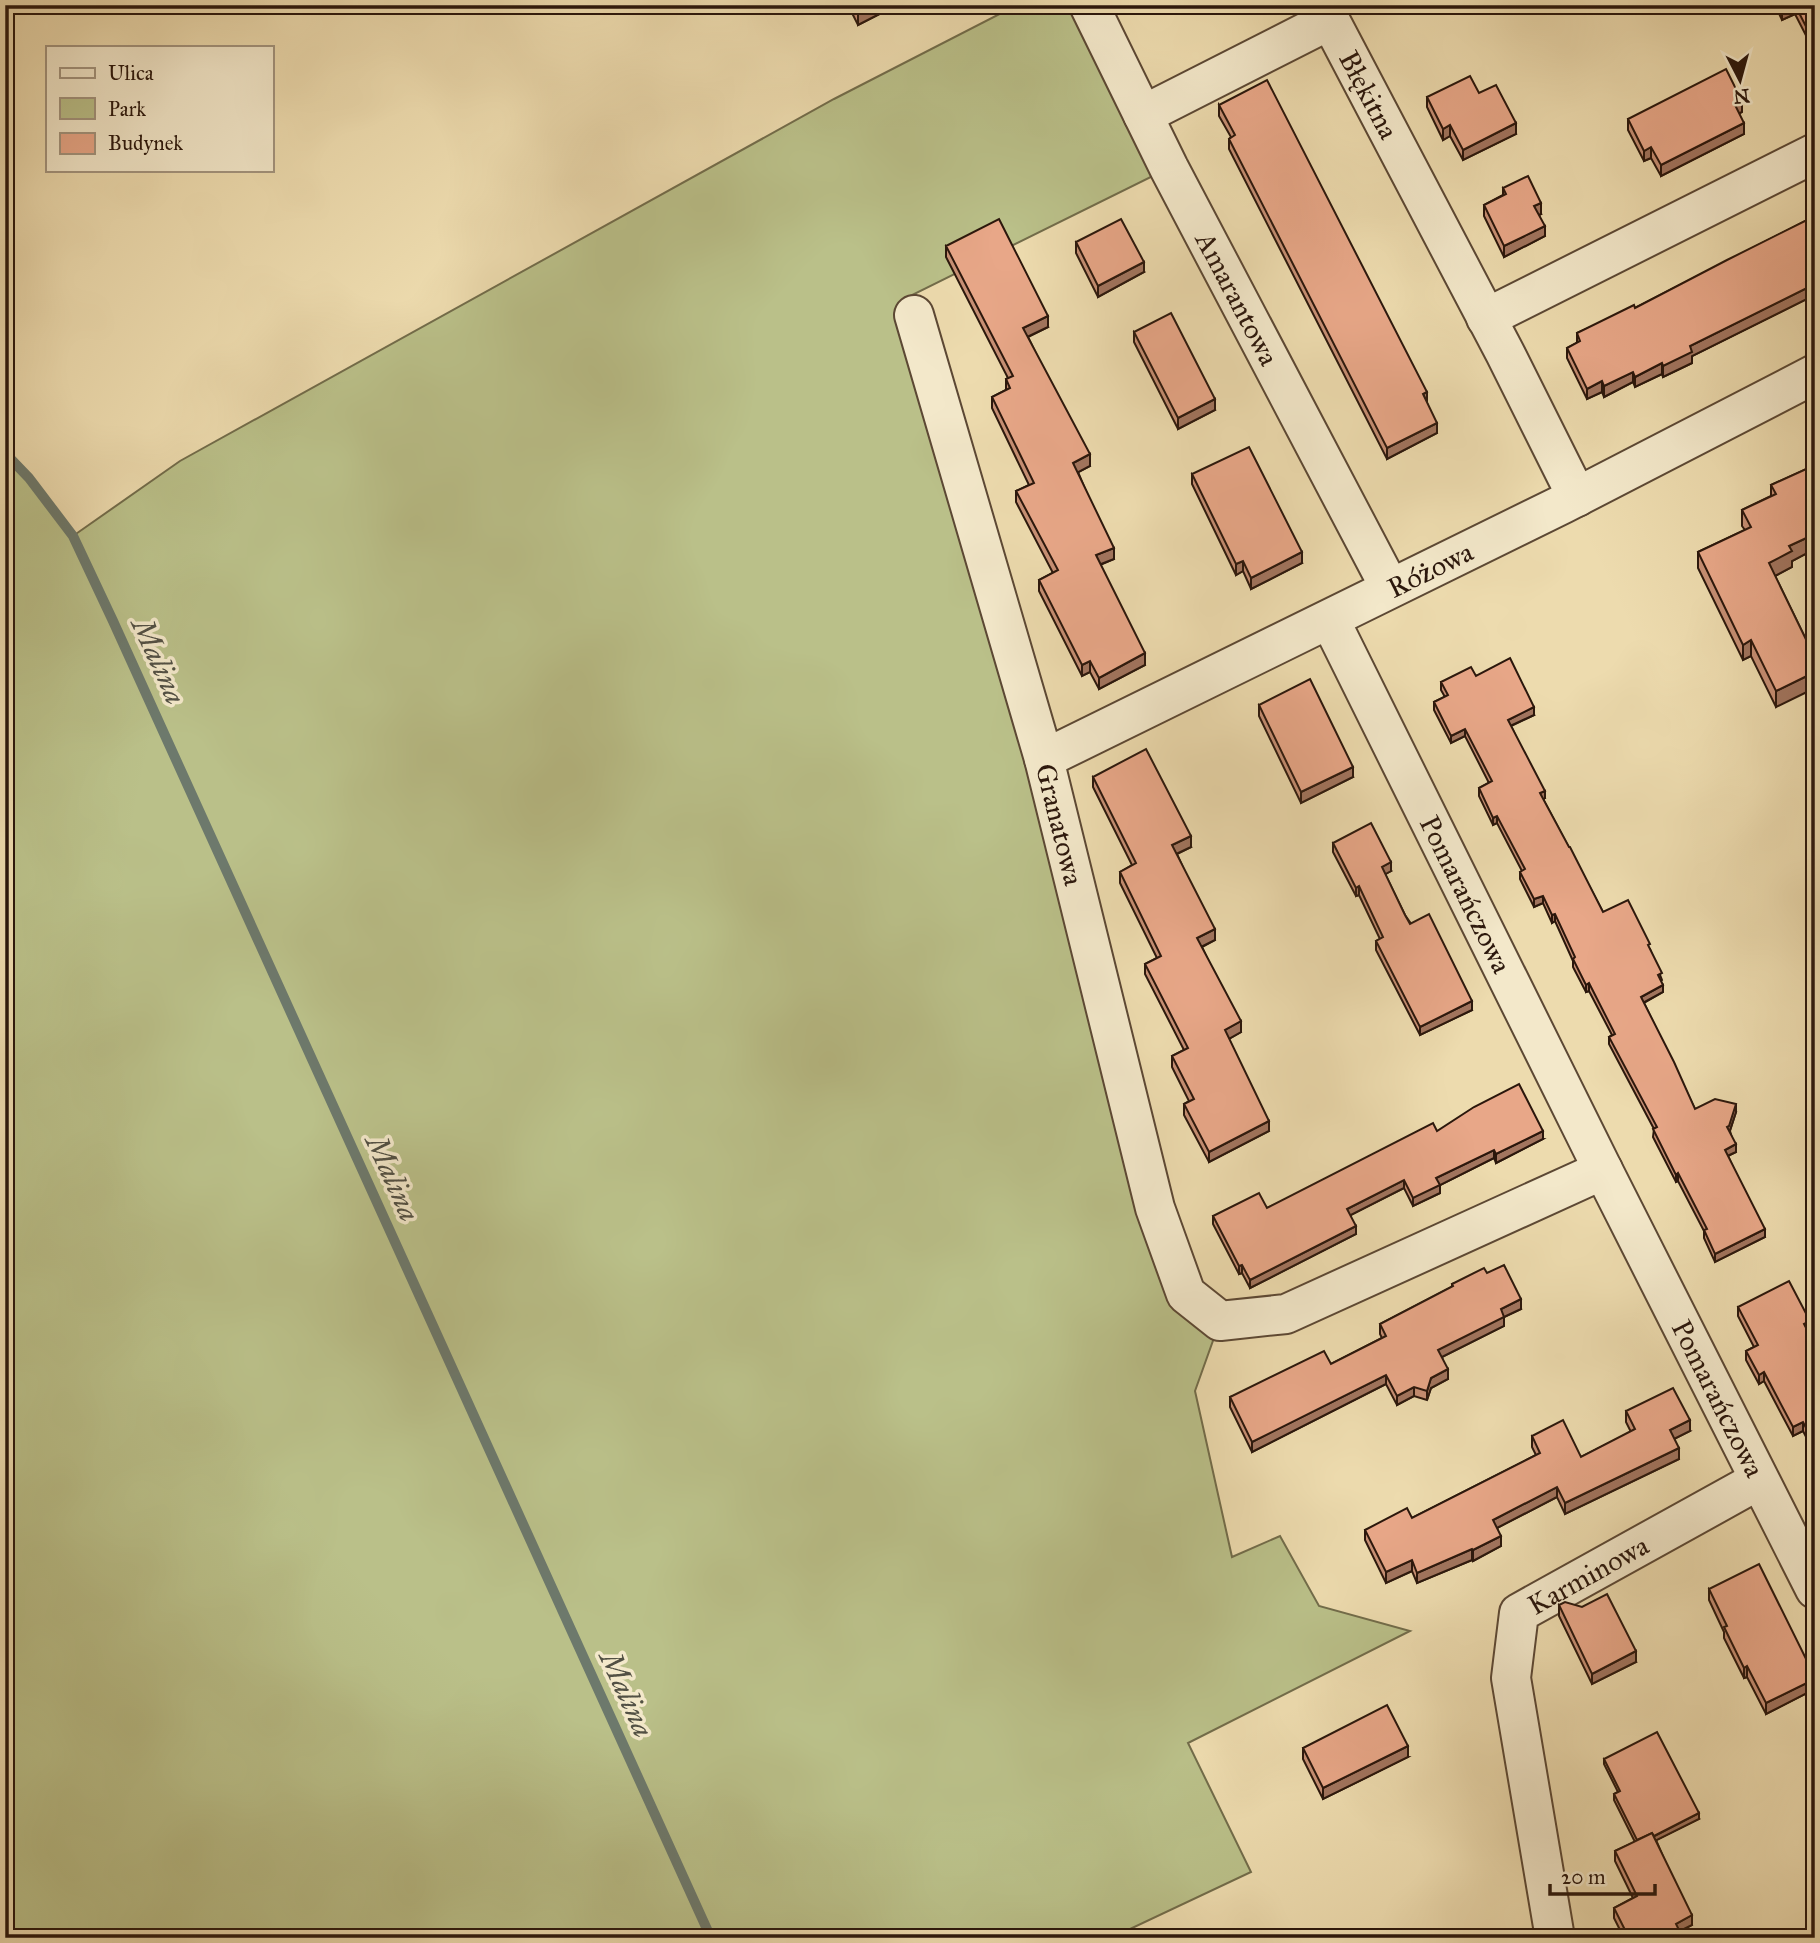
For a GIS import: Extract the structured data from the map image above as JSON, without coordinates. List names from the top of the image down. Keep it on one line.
{"streets":{"street":["Błękitna","Amarantowa","Różowa","Granatowa","Pomarańczowa","Karminowa"]},"crossings":[["Błękitna","Amarantowa"],["Błękitna","Różowa"],["Amarantowa","Różowa"],["Różowa","Granatowa"],["Różowa","Pomarańczowa"],["Granatowa","Pomarańczowa"],["Pomarańczowa","Karminowa"]],"water":["Malina"],"legend":["Ulica","Park","Budynek"],"scale_bar":"20 m","north":"bottom"}
